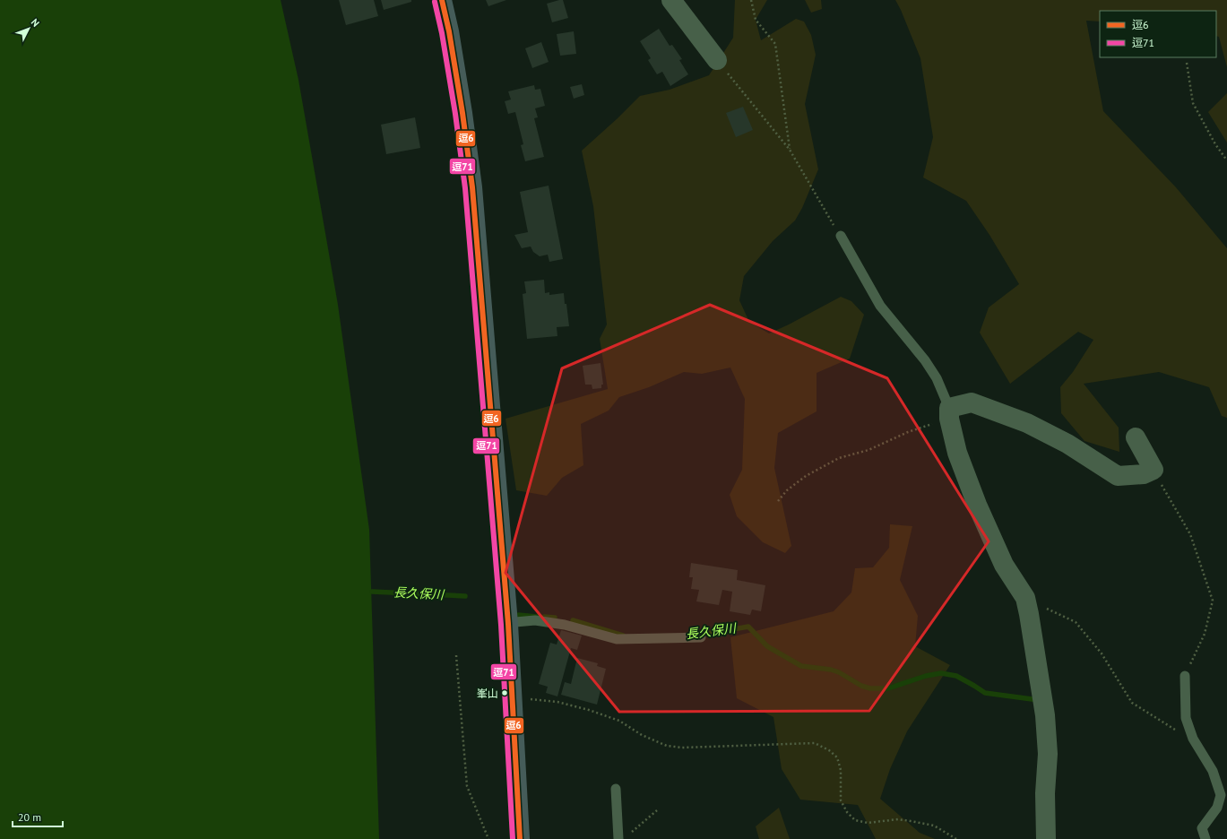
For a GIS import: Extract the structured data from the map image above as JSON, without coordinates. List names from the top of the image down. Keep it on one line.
{"water":["長久保川"],"places":["峯山"],"lines":["transit line 逗6","transit line 逗71"],"legend":["逗6","逗71"],"scale_bar":"20 m","north":"top right"}
